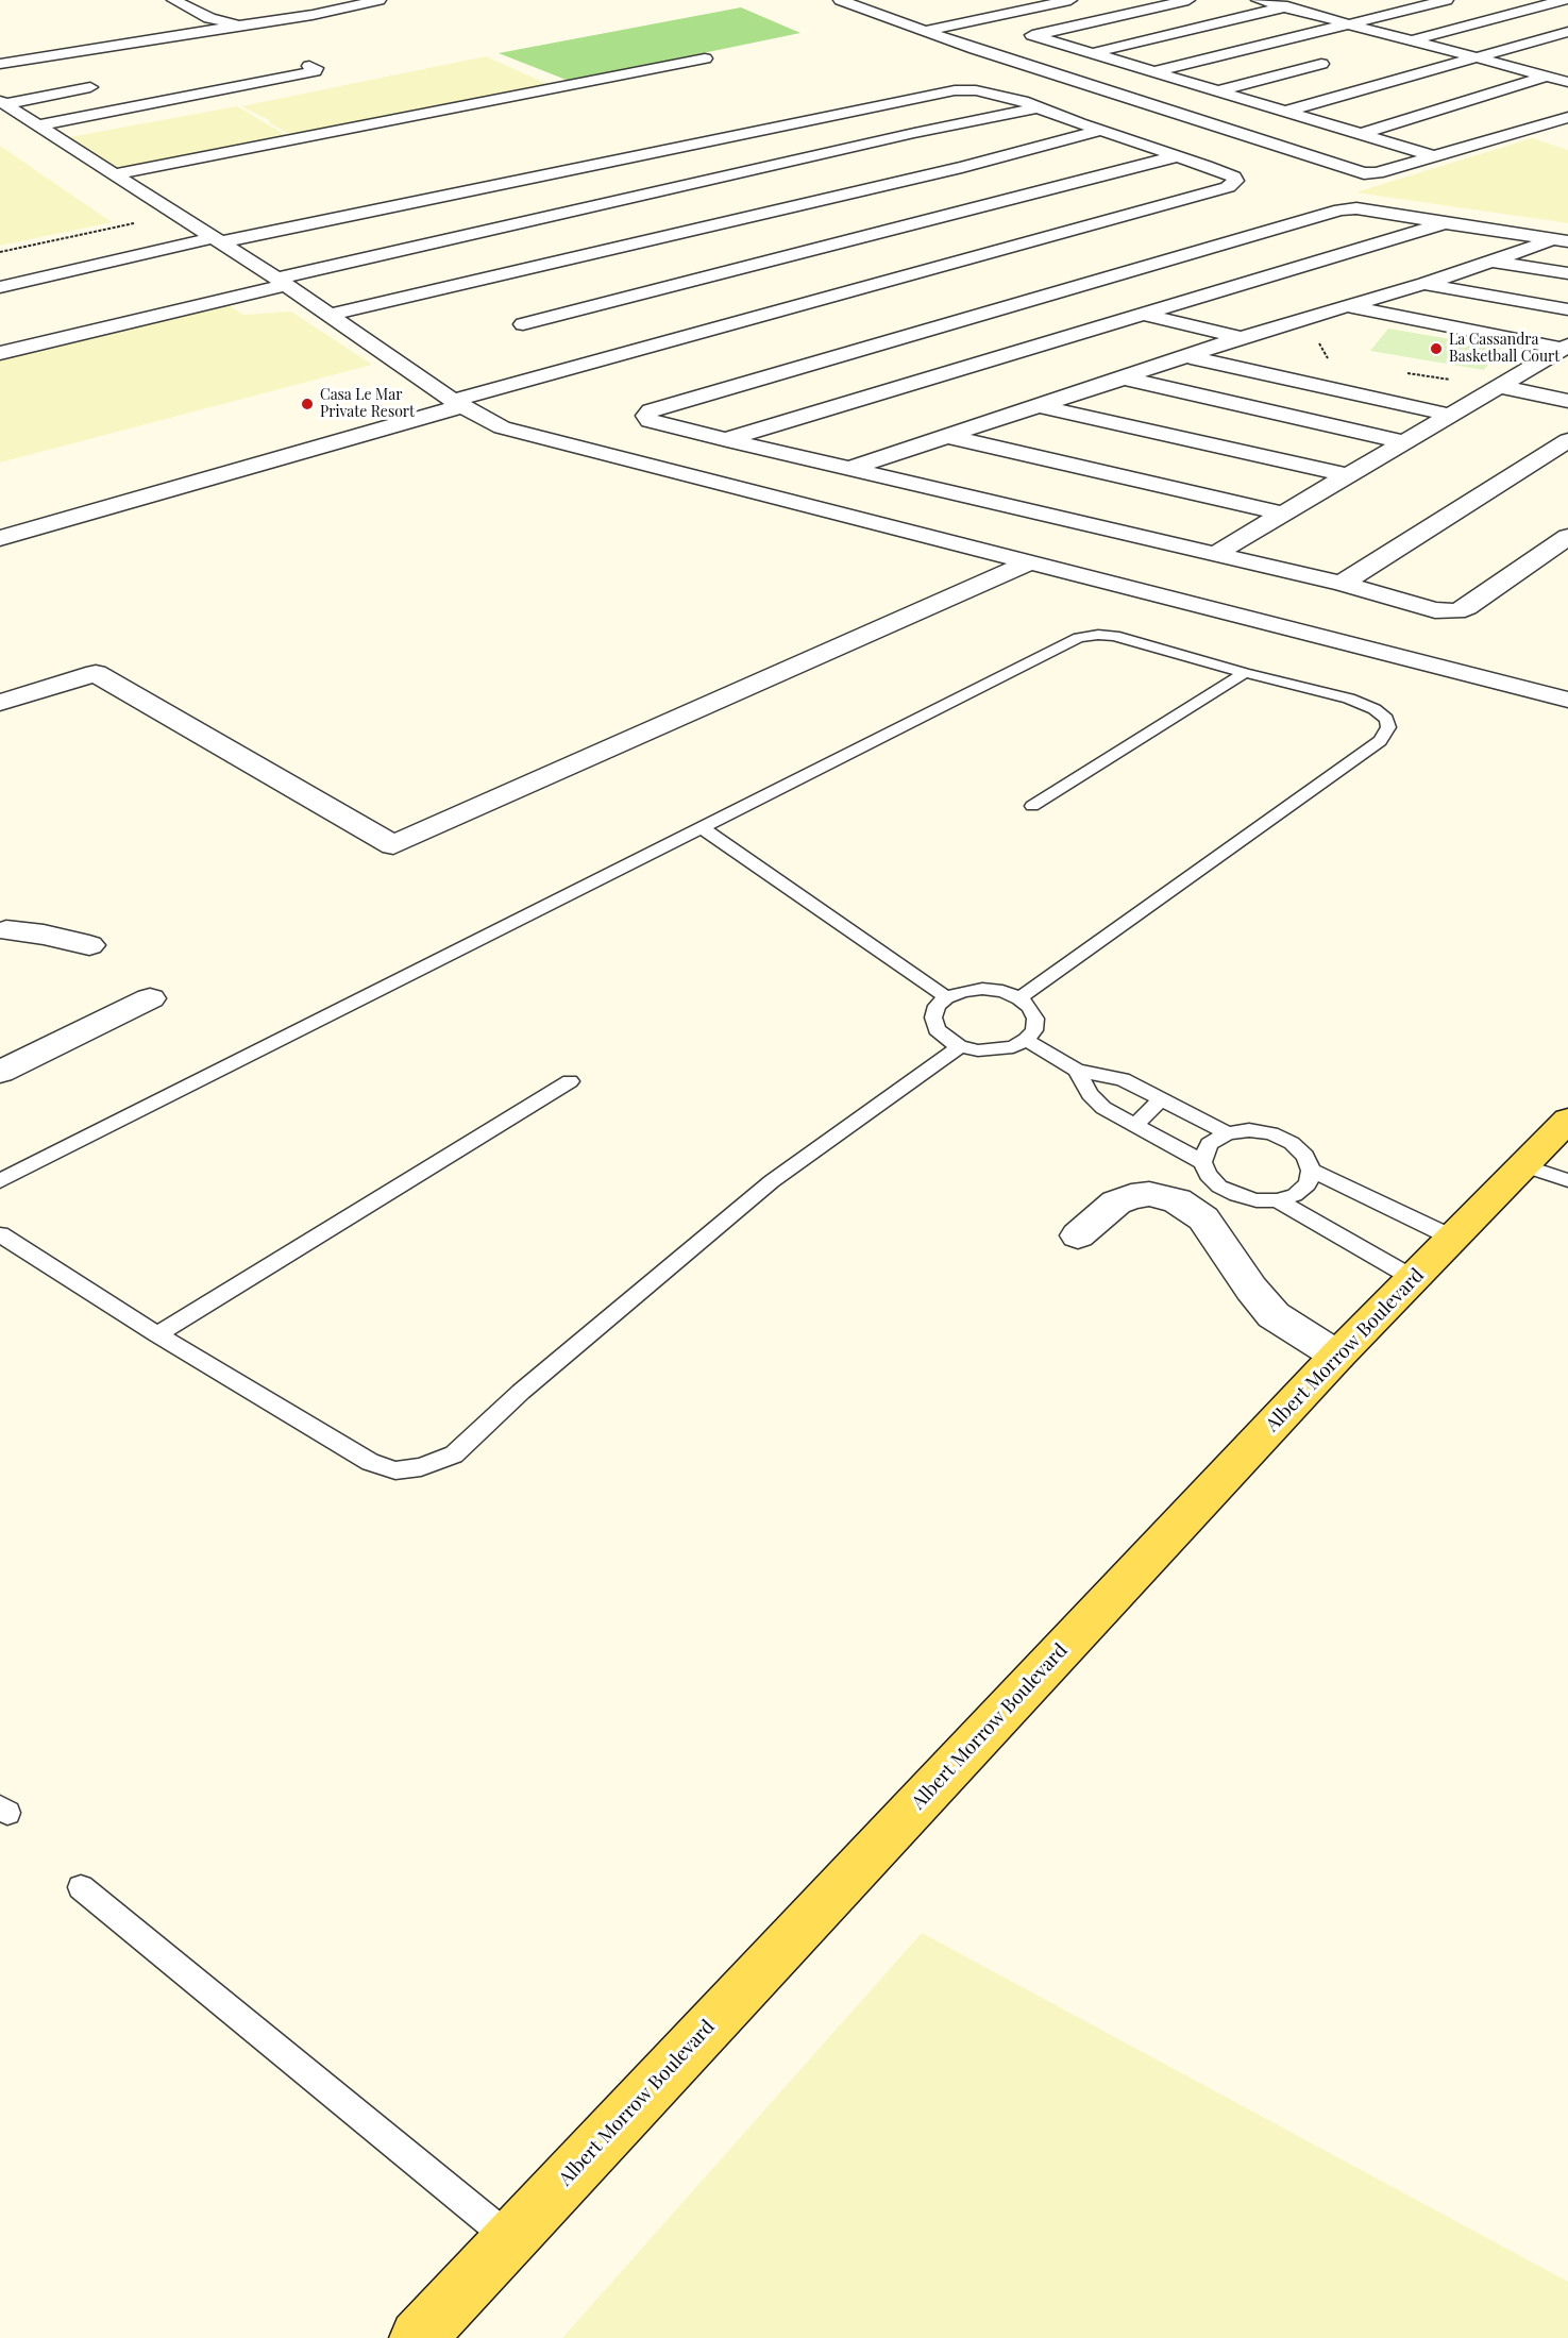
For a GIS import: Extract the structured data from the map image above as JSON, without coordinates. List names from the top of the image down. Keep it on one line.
{"streets":{"main road":["Albert Morrow Boulevard"]},"places":["La Cassandra Basketball Court","Casa Le Mar Private Resort"]}
